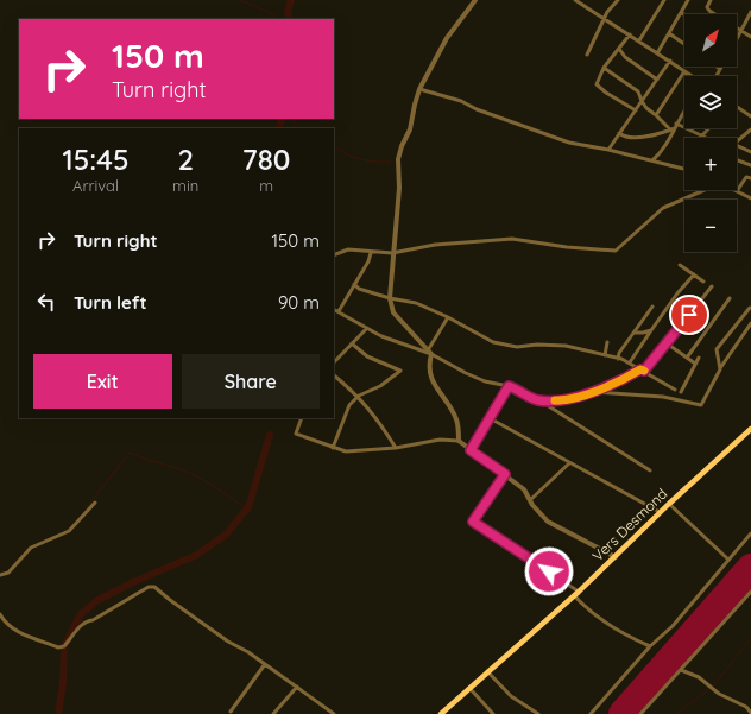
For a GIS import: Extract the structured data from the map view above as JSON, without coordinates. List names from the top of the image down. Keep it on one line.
{"streets":{"main road":["Vers Desmond"]},"north":"top right","page":{"map_buttons":["+","−"],"turn":["150 m","Turn right"],"eta":["15:45","Arrival","2","min","780","m"],"list":[{"name":"Turn right","value":"150 m"},{"name":"Turn left","value":"90 m"}],"buttons":["Exit","Share"]}}
